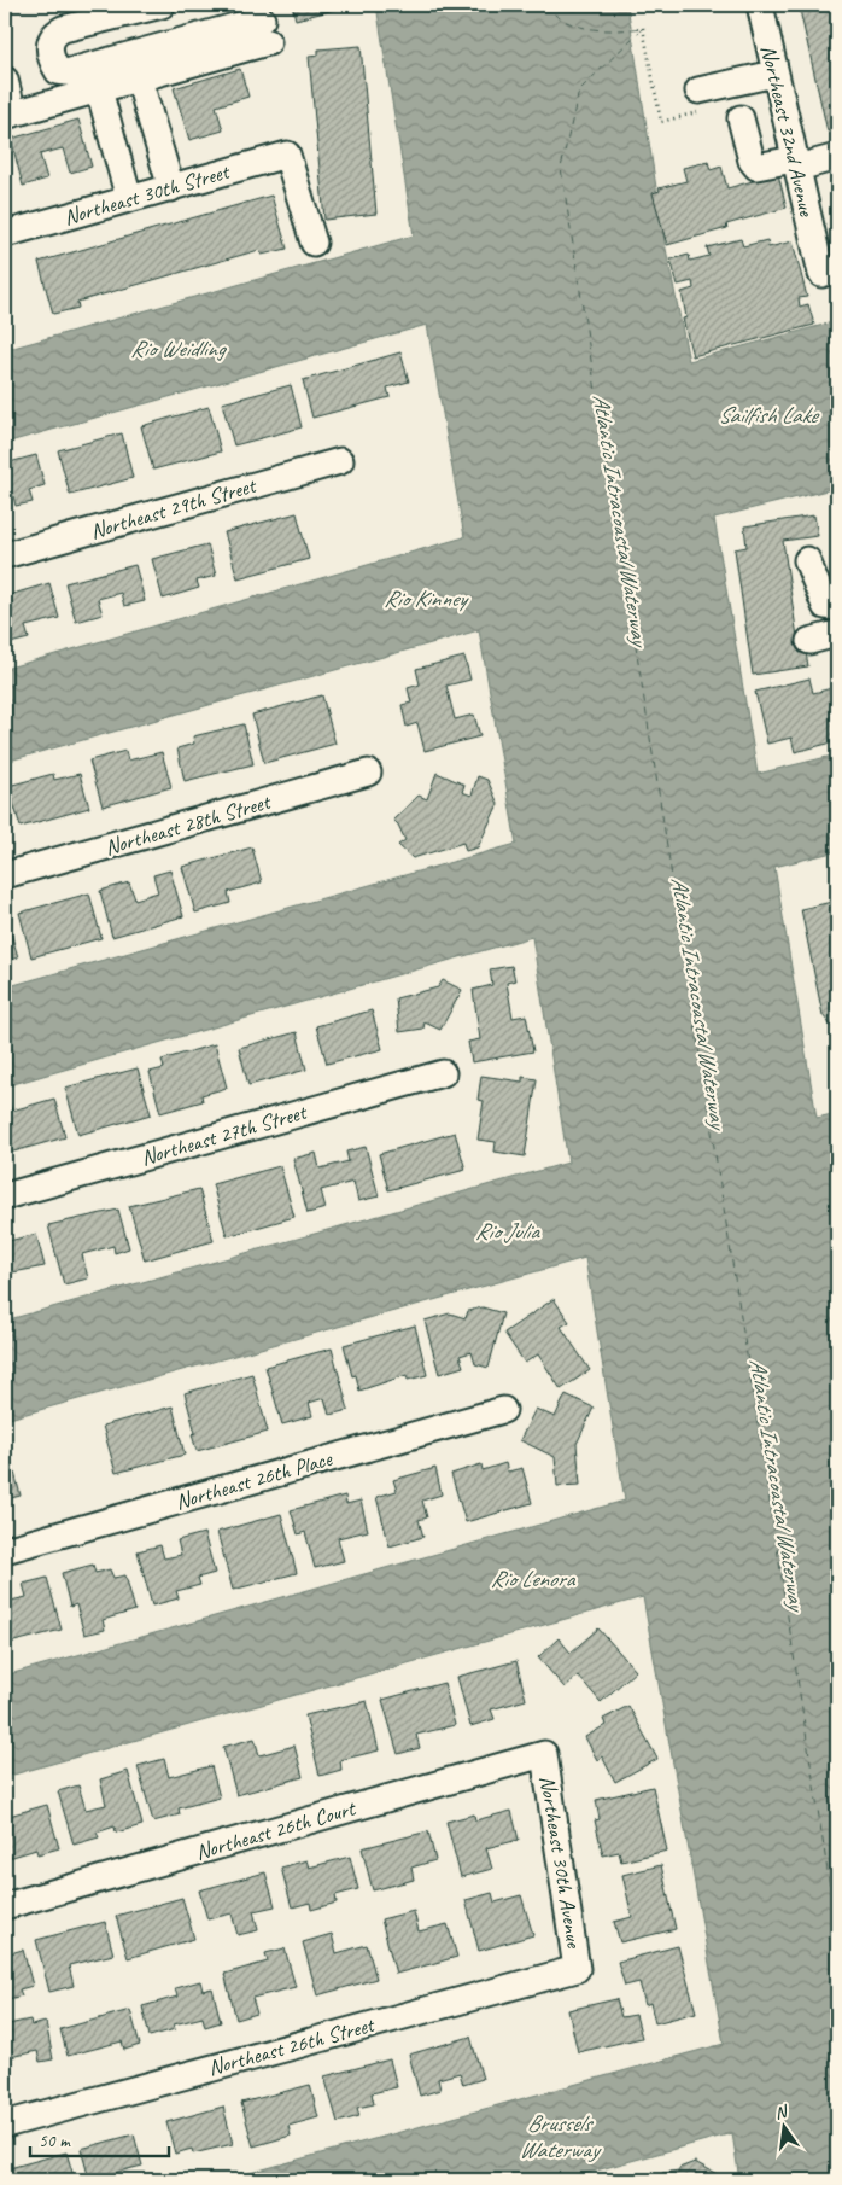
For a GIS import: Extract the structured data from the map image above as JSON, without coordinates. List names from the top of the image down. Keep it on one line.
{"streets":{"street":["Northeast 32nd Avenue","Northeast 30th Street","Northeast 29th Street","Northeast 28th Street","Northeast 27th Street","Northeast 26th Place","Northeast 26th Court","Northeast 30th Avenue","Northeast 26th Street"]},"crossings":[["Northeast 26th Court","Northeast 30th Avenue"],["Northeast 30th Avenue","Northeast 26th Street"]],"water":["Rio Weidling","Sailfish Lake","Atlantic Intracoastal Waterway","Rio Kinney","Rio Julia","Rio Lenora","Brussels Waterway"],"scale_bar":"50 m","north":"top"}
